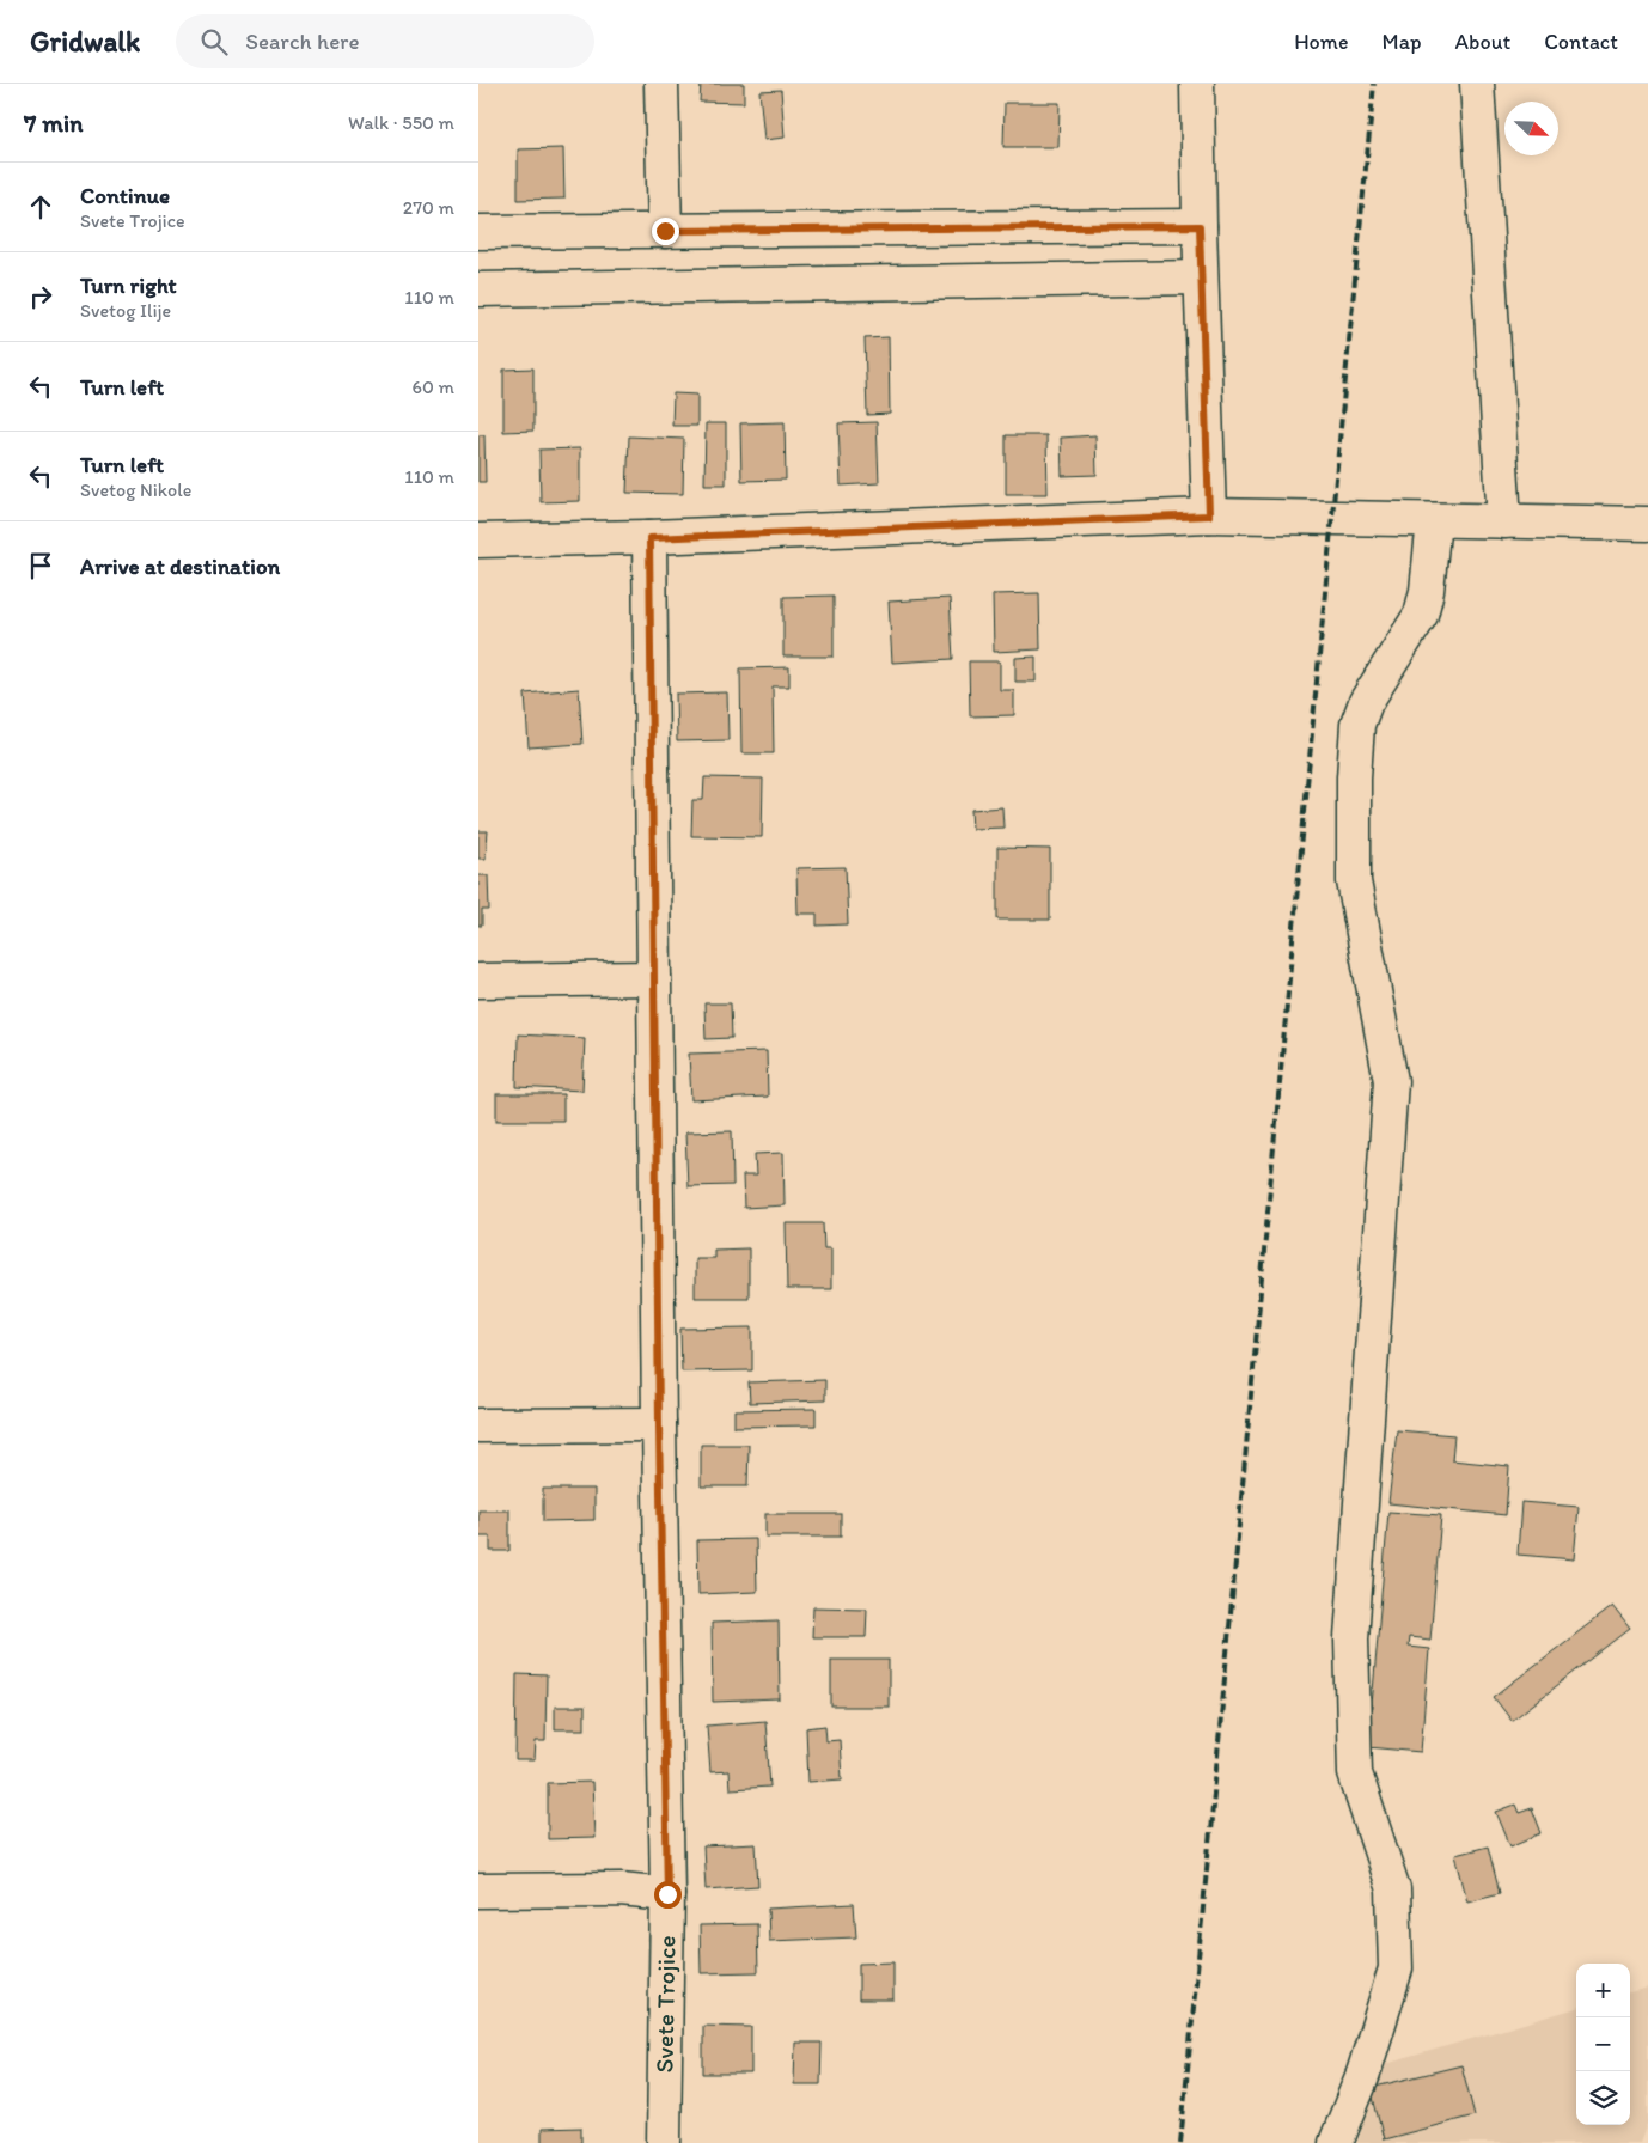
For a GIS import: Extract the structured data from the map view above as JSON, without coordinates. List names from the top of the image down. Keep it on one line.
{"streets":{"street":["Svete Trojice"]},"north":"bottom right","page":{"header":"Gridwalk","search":"Search here","nav":["Home","Map","About","Contact"],"heading":["7 min","Walk · 550 m"],"list":[["Continue","Svete Trojice","270 m"],["Turn right","Svetog Ilije","110 m"],["Turn left","60 m"],["Turn left","Svetog Nikole","110 m"],"Arrive at destination"],"map_buttons":["+","−"]}}
